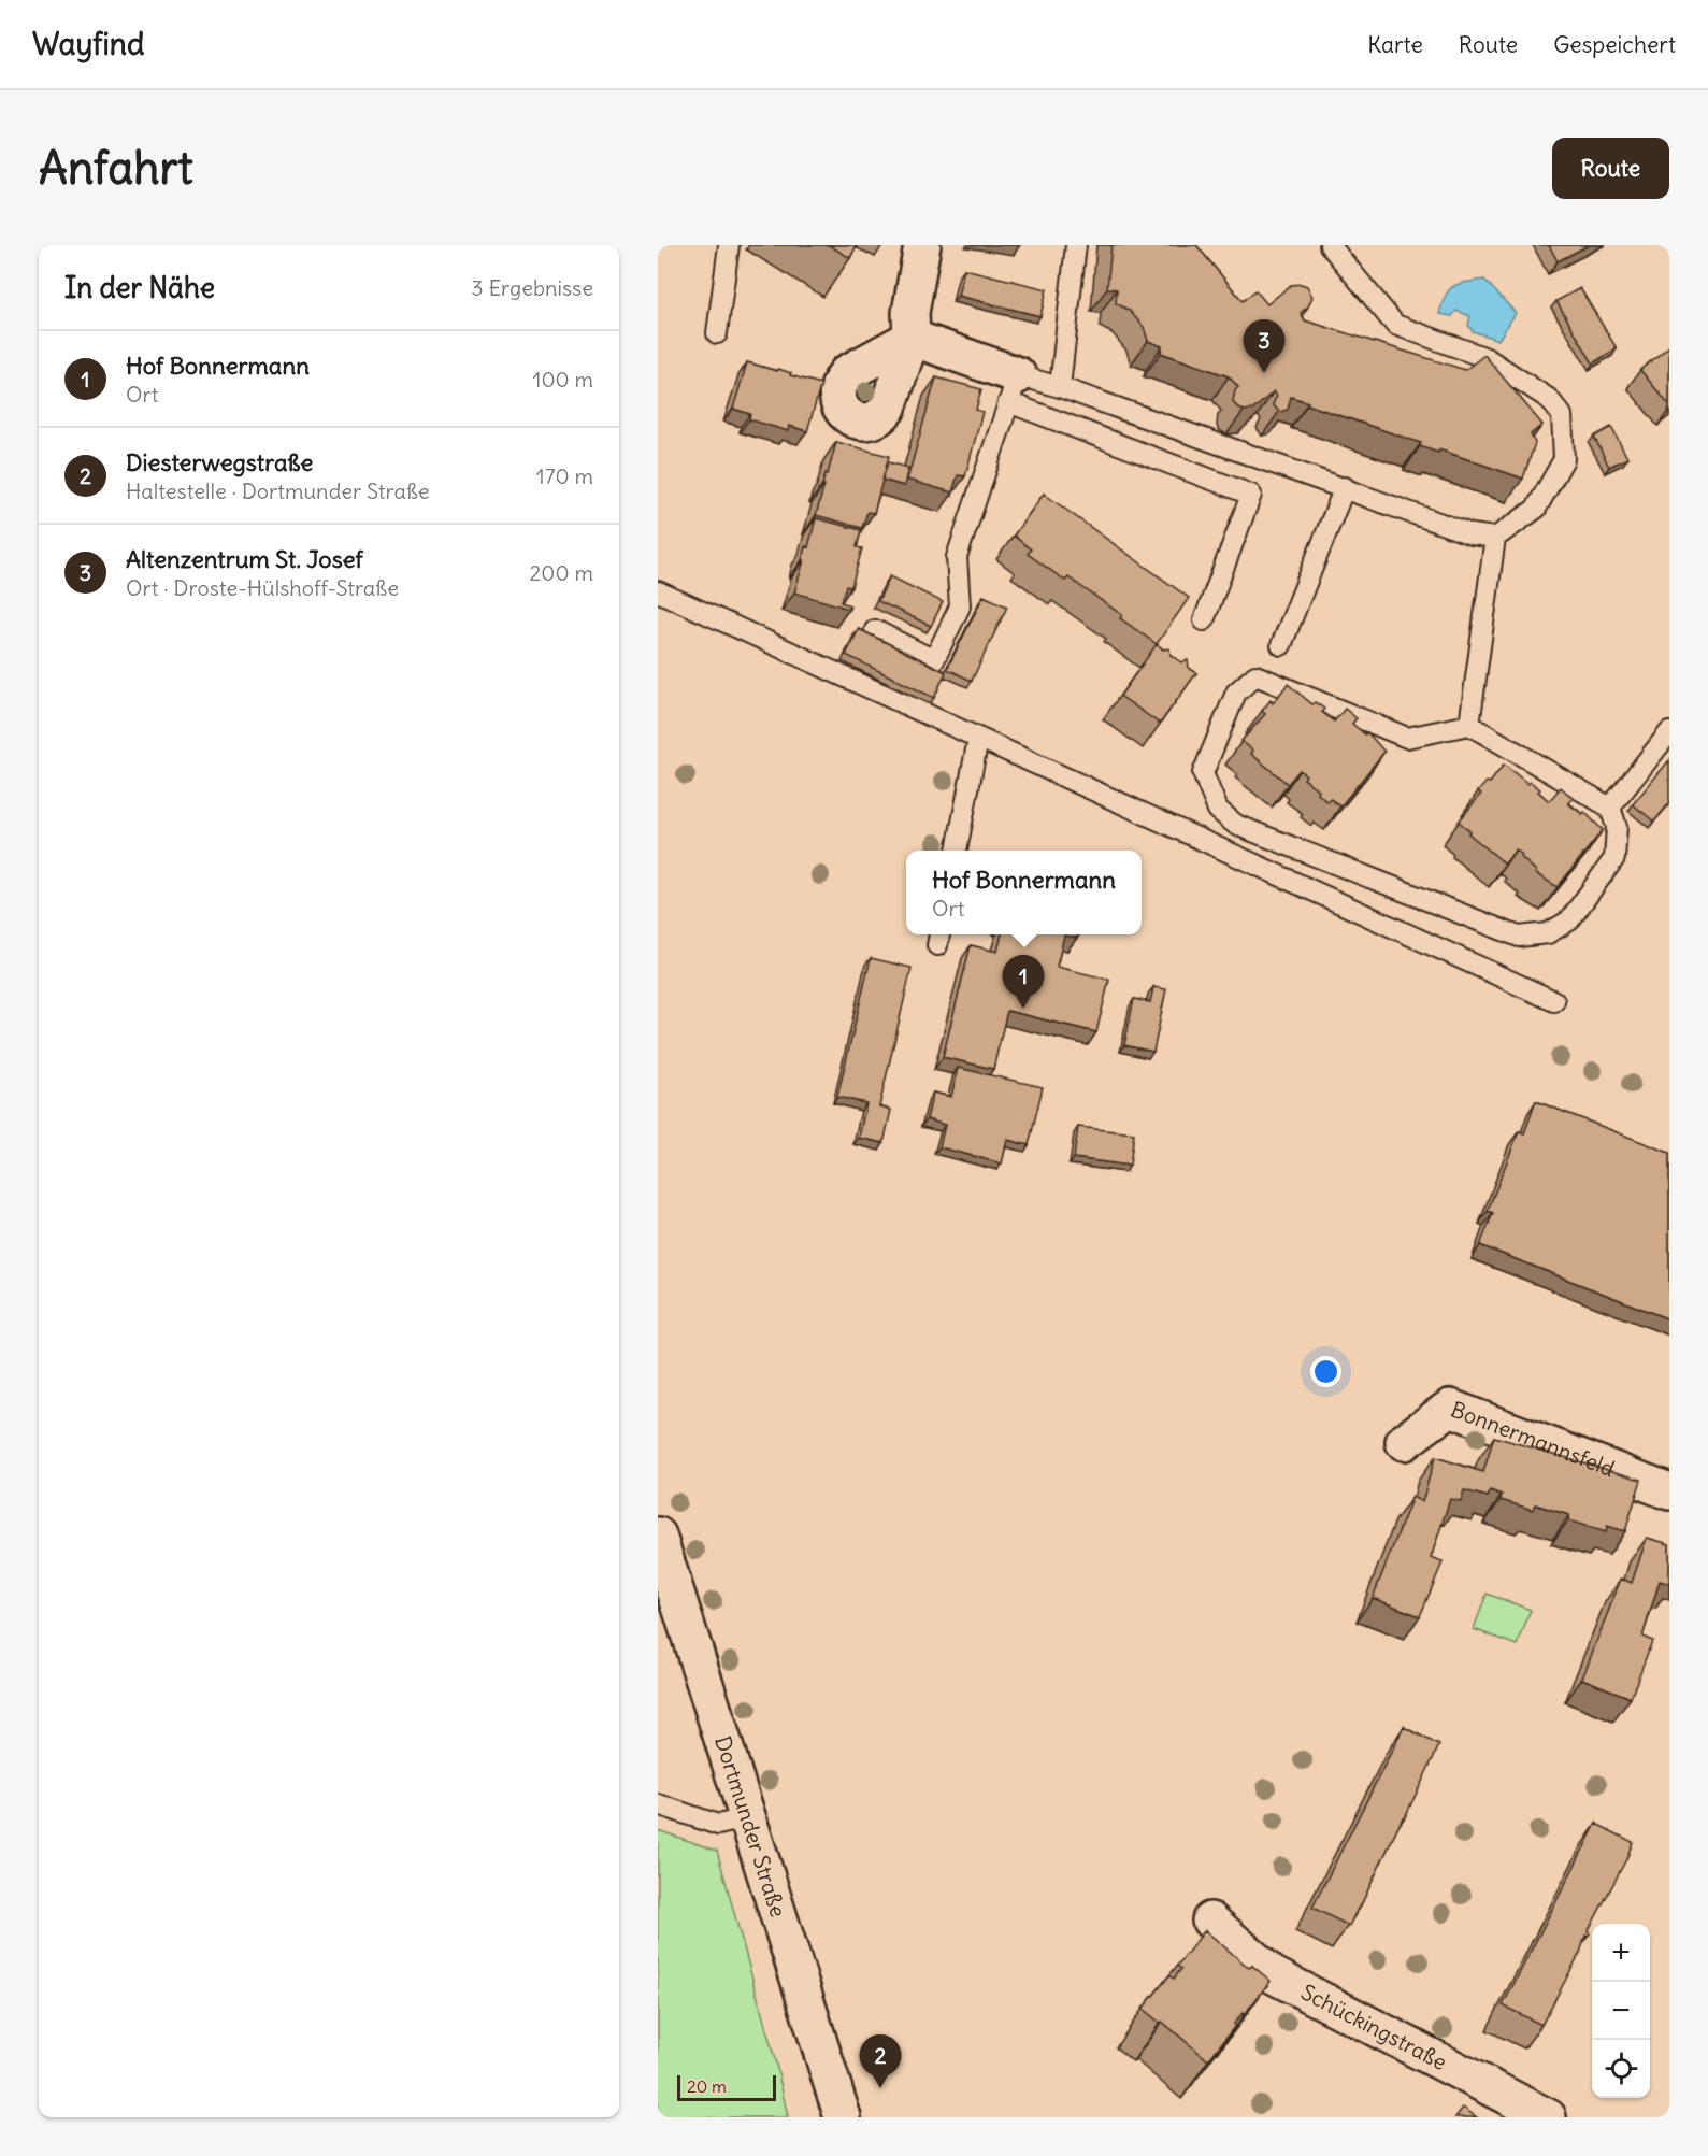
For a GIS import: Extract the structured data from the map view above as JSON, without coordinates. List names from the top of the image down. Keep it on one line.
{"streets":{"street":["Bonnermannsfeld","Dortmunder Straße","Schückingstraße"]},"scale_bar":"20 m","page":{"header":"Wayfind","nav":["Karte","Route","Gespeichert"],"buttons":"Route","title":"Anfahrt","heading":["In der Nähe","3 Ergebnisse"],"pins":["3","1","2"],"list":[{"mark":"1","name":"Hof Bonnermann","note":"Ort","value":"100 m"},{"mark":"2","name":"Diesterwegstraße","note":"Haltestelle · Dortmunder Straße","value":"170 m"},{"mark":"3","name":"Altenzentrum St. Josef","note":"Ort · Droste-Hülshoff-Straße","value":"200 m"}],"popup":["Hof Bonnermann","Ort"],"map_buttons":["+","−"],"scale":"20 m"}}
